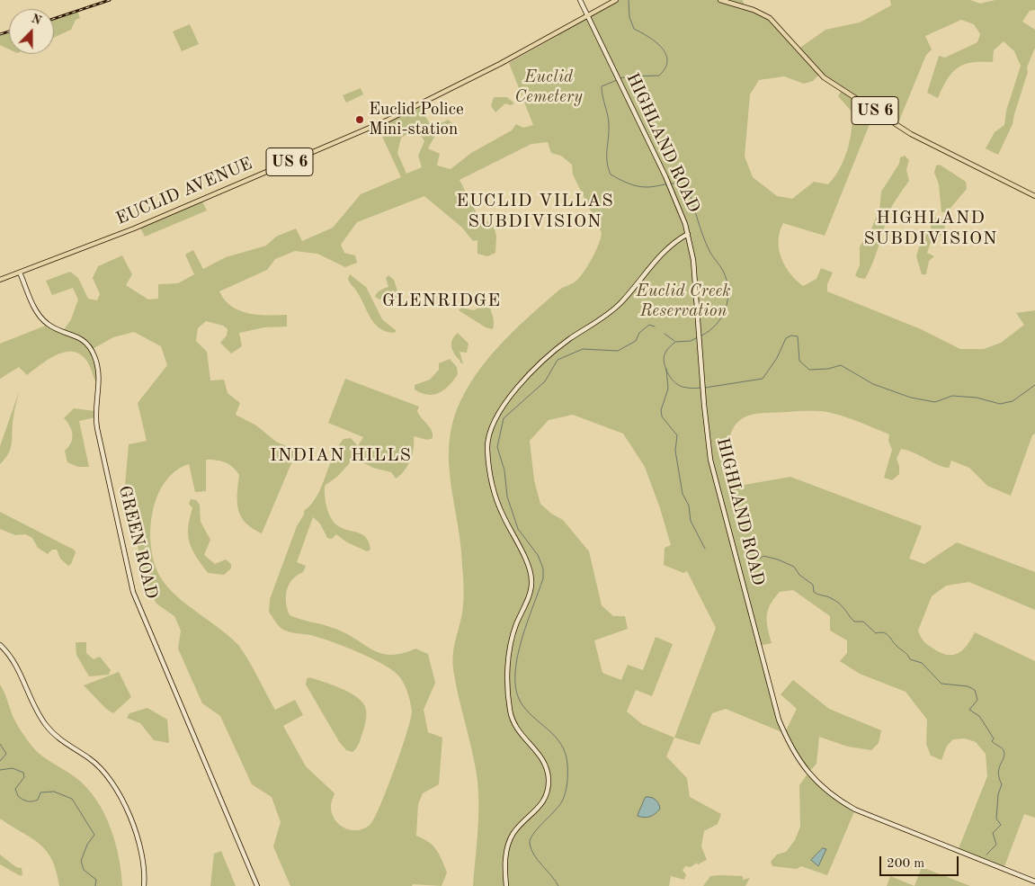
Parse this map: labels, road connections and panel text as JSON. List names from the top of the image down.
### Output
{
  "streets": {
    "main road": ["US 6", "EUCLID AVENUE"],
    "street": ["HIGHLAND ROAD", "GREEN ROAD"]
  },
  "crossings": [
    ["HIGHLAND ROAD", "EUCLID AVENUE"],
    ["EUCLID AVENUE", "GREEN ROAD"]
  ],
  "districts": [
    "EUCLID VILLAS SUBDIVISION",
    "HIGHLAND SUBDIVISION",
    "GLENRIDGE",
    "INDIAN HILLS"
  ],
  "parks": ["Euclid Cemetery", "Euclid Creek Reservation"],
  "places": ["Euclid Police Mini-station"],
  "scale_bar": "200 m",
  "north": "top"
}
